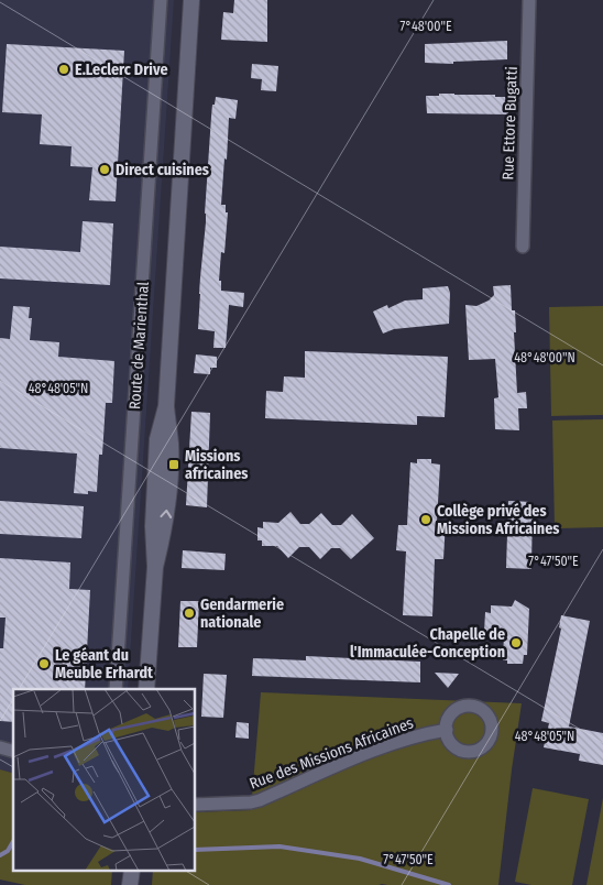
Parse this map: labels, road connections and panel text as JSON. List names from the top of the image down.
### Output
{
  "streets": {
    "street": ["Rue Ettore Bugatti", "Route de Marienthal", "Rue des Missions Africaines"]
  },
  "places": {
    "other": [
      "E.Leclerc Drive",
      "Direct cuisines",
      "Collège privé des Missions Africaines",
      "Gendarmerie nationale",
      "Chapelle de l'Immaculée-Conception",
      "Le géant du Meuble Erhardt"
    ],
    "transit": ["Missions africaines"]
  },
  "coordinates": [
    "7°48'00\"E",
    "48°48'00\"N",
    "48°48'05\"N",
    "7°47'50\"E"
  ]
}
